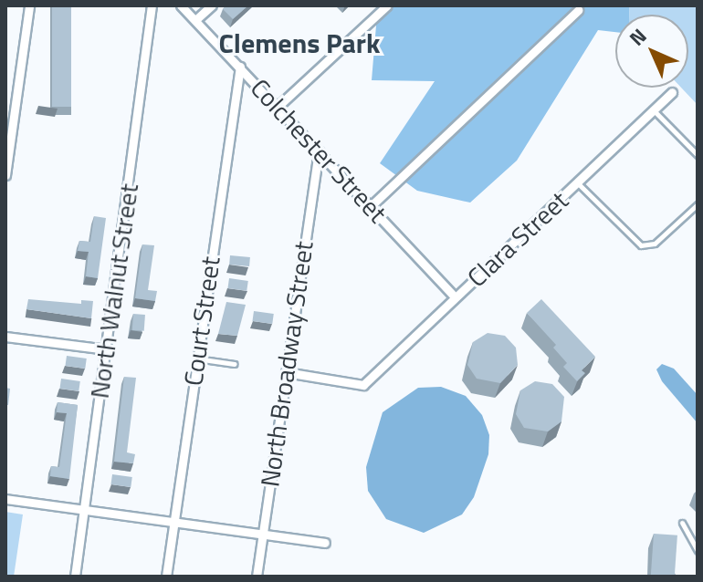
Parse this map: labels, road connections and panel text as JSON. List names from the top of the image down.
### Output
{
  "streets": {
    "street": [
      "Colchester Street",
      "Clara Street",
      "North Walnut Street",
      "Court Street",
      "North Broadway Street"
    ]
  },
  "crossings": [
    ["Colchester Street", "Clara Street"],
    ["Colchester Street", "Court Street"],
    ["Colchester Street", "North Broadway Street"],
    ["Clara Street", "North Broadway Street"]
  ],
  "districts": ["Clemens Park"],
  "north": "top left"
}
